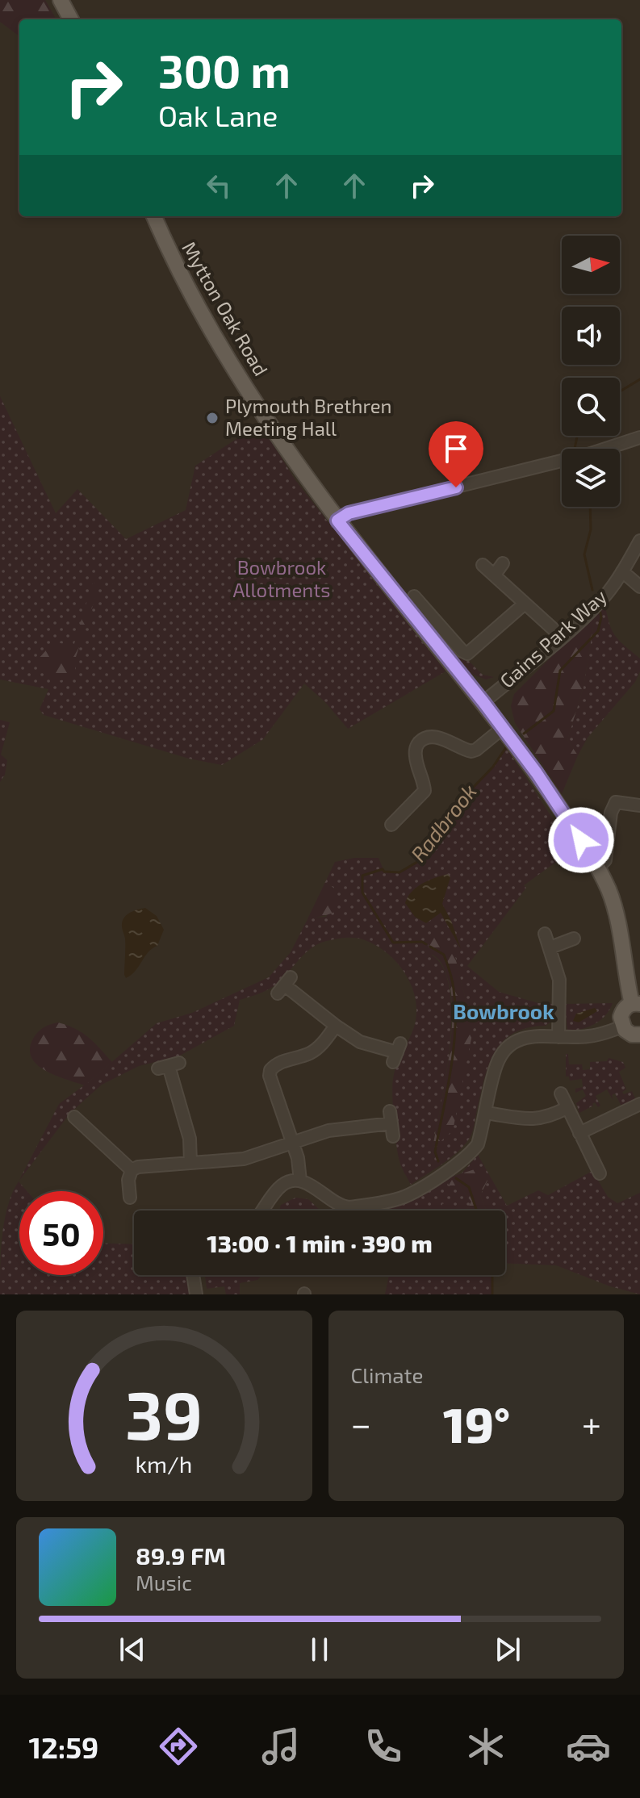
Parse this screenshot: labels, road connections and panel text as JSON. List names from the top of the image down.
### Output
{
  "streets": {
    "main road": ["Mytton Oak Road"],
    "street": ["Gains Park Way"]
  },
  "crossings": [
    ["Mytton Oak Road", "Gains Park Way"]
  ],
  "districts": ["Bowbrook"],
  "water": ["Radbrook"],
  "parks": ["Bowbrook Allotments"],
  "places": ["Plymouth Brethren Meeting Hall"],
  "north": "right",
  "page": {
    "turn": ["300 m", "Oak Lane"],
    "limit": "50",
    "trip": "13:00 · 1 min · 390 m",
    "tile": "Climate",
    "heat": ["−", "19°", "+"],
    "song": ["89.9 FM", "Music"],
    "tabs": "12:59",
    "gauge": ["39", "km/h"]
  }
}
